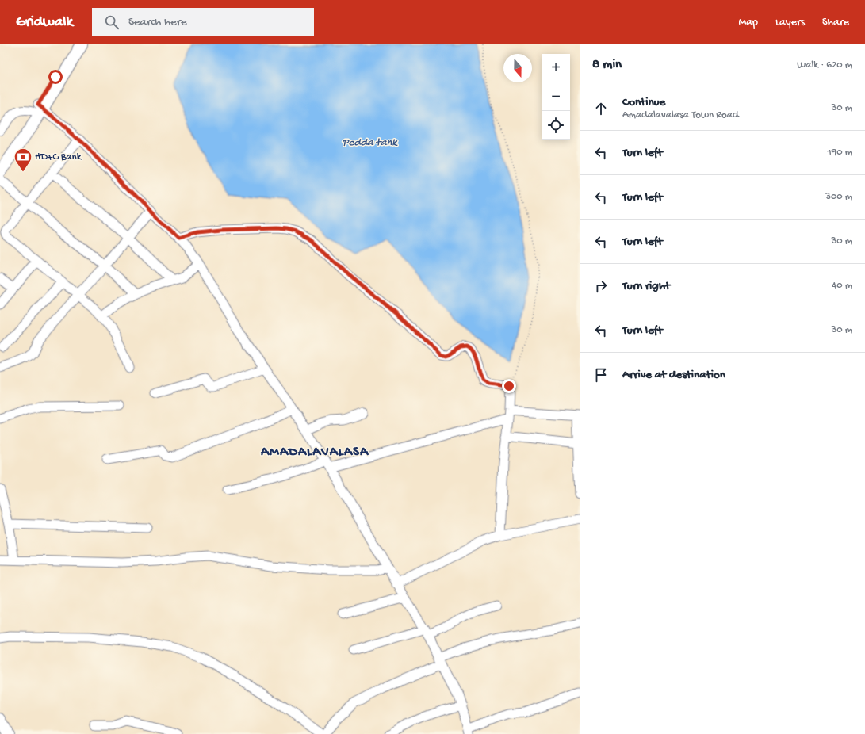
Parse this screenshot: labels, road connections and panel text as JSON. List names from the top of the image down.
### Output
{
  "districts": ["AMADALAVALASA"],
  "water": ["Pedda tank"],
  "places": {
    "bank": ["HDFC Bank"]
  },
  "north": "bottom",
  "page": {
    "header": "Gridwalk",
    "search": "Search here",
    "nav": ["Map", "Layers", "Share"],
    "heading": ["8 min", "Walk · 620 m"],
    "map_buttons": ["+", "−"],
    "list": [
      ["Continue", "Amadalavalasa Town Road", "30 m"],
      ["Turn left", "190 m"],
      ["Turn left", "300 m"],
      ["Turn left", "30 m"],
      ["Turn right", "40 m"],
      ["Turn left", "30 m"],
      "Arrive at destination"
    ]
  }
}
